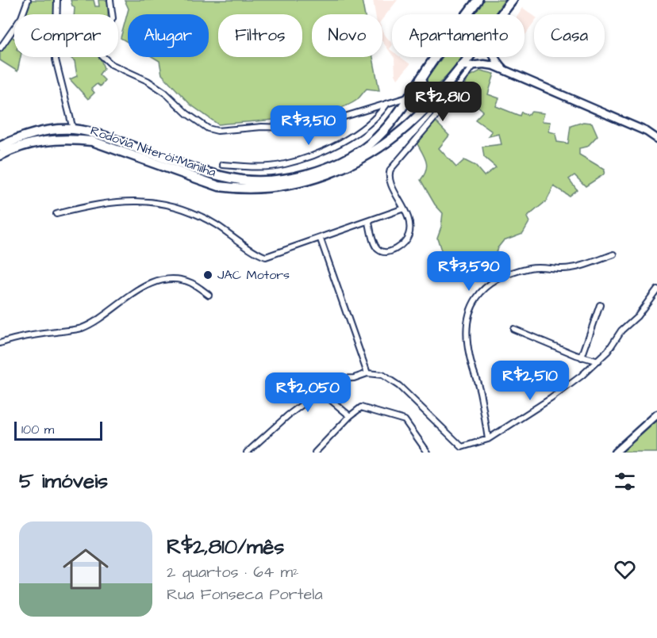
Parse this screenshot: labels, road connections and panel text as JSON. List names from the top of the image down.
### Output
{
  "streets": {
    "highway": ["Rodovia Niterói-Manilha"]
  },
  "places": ["JAC Motors"],
  "scale_bar": "100 m",
  "page": {
    "chip": [
      "Comprar",
      "Alugar",
      "Filtros",
      "Novo",
      "Apartamento",
      "Casa"
    ],
    "price": [
      "R$2,810",
      "R$3,510",
      "R$3,590",
      "R$2,510",
      "R$2,050"
    ],
    "scale": "100 m",
    "heading": "5 imóveis",
    "list": [
      {
        "name": "R$2,810/mês",
        "note": "2 quartos · 64 m² · Rua Fonseca Portela"
      }
    ]
  }
}
